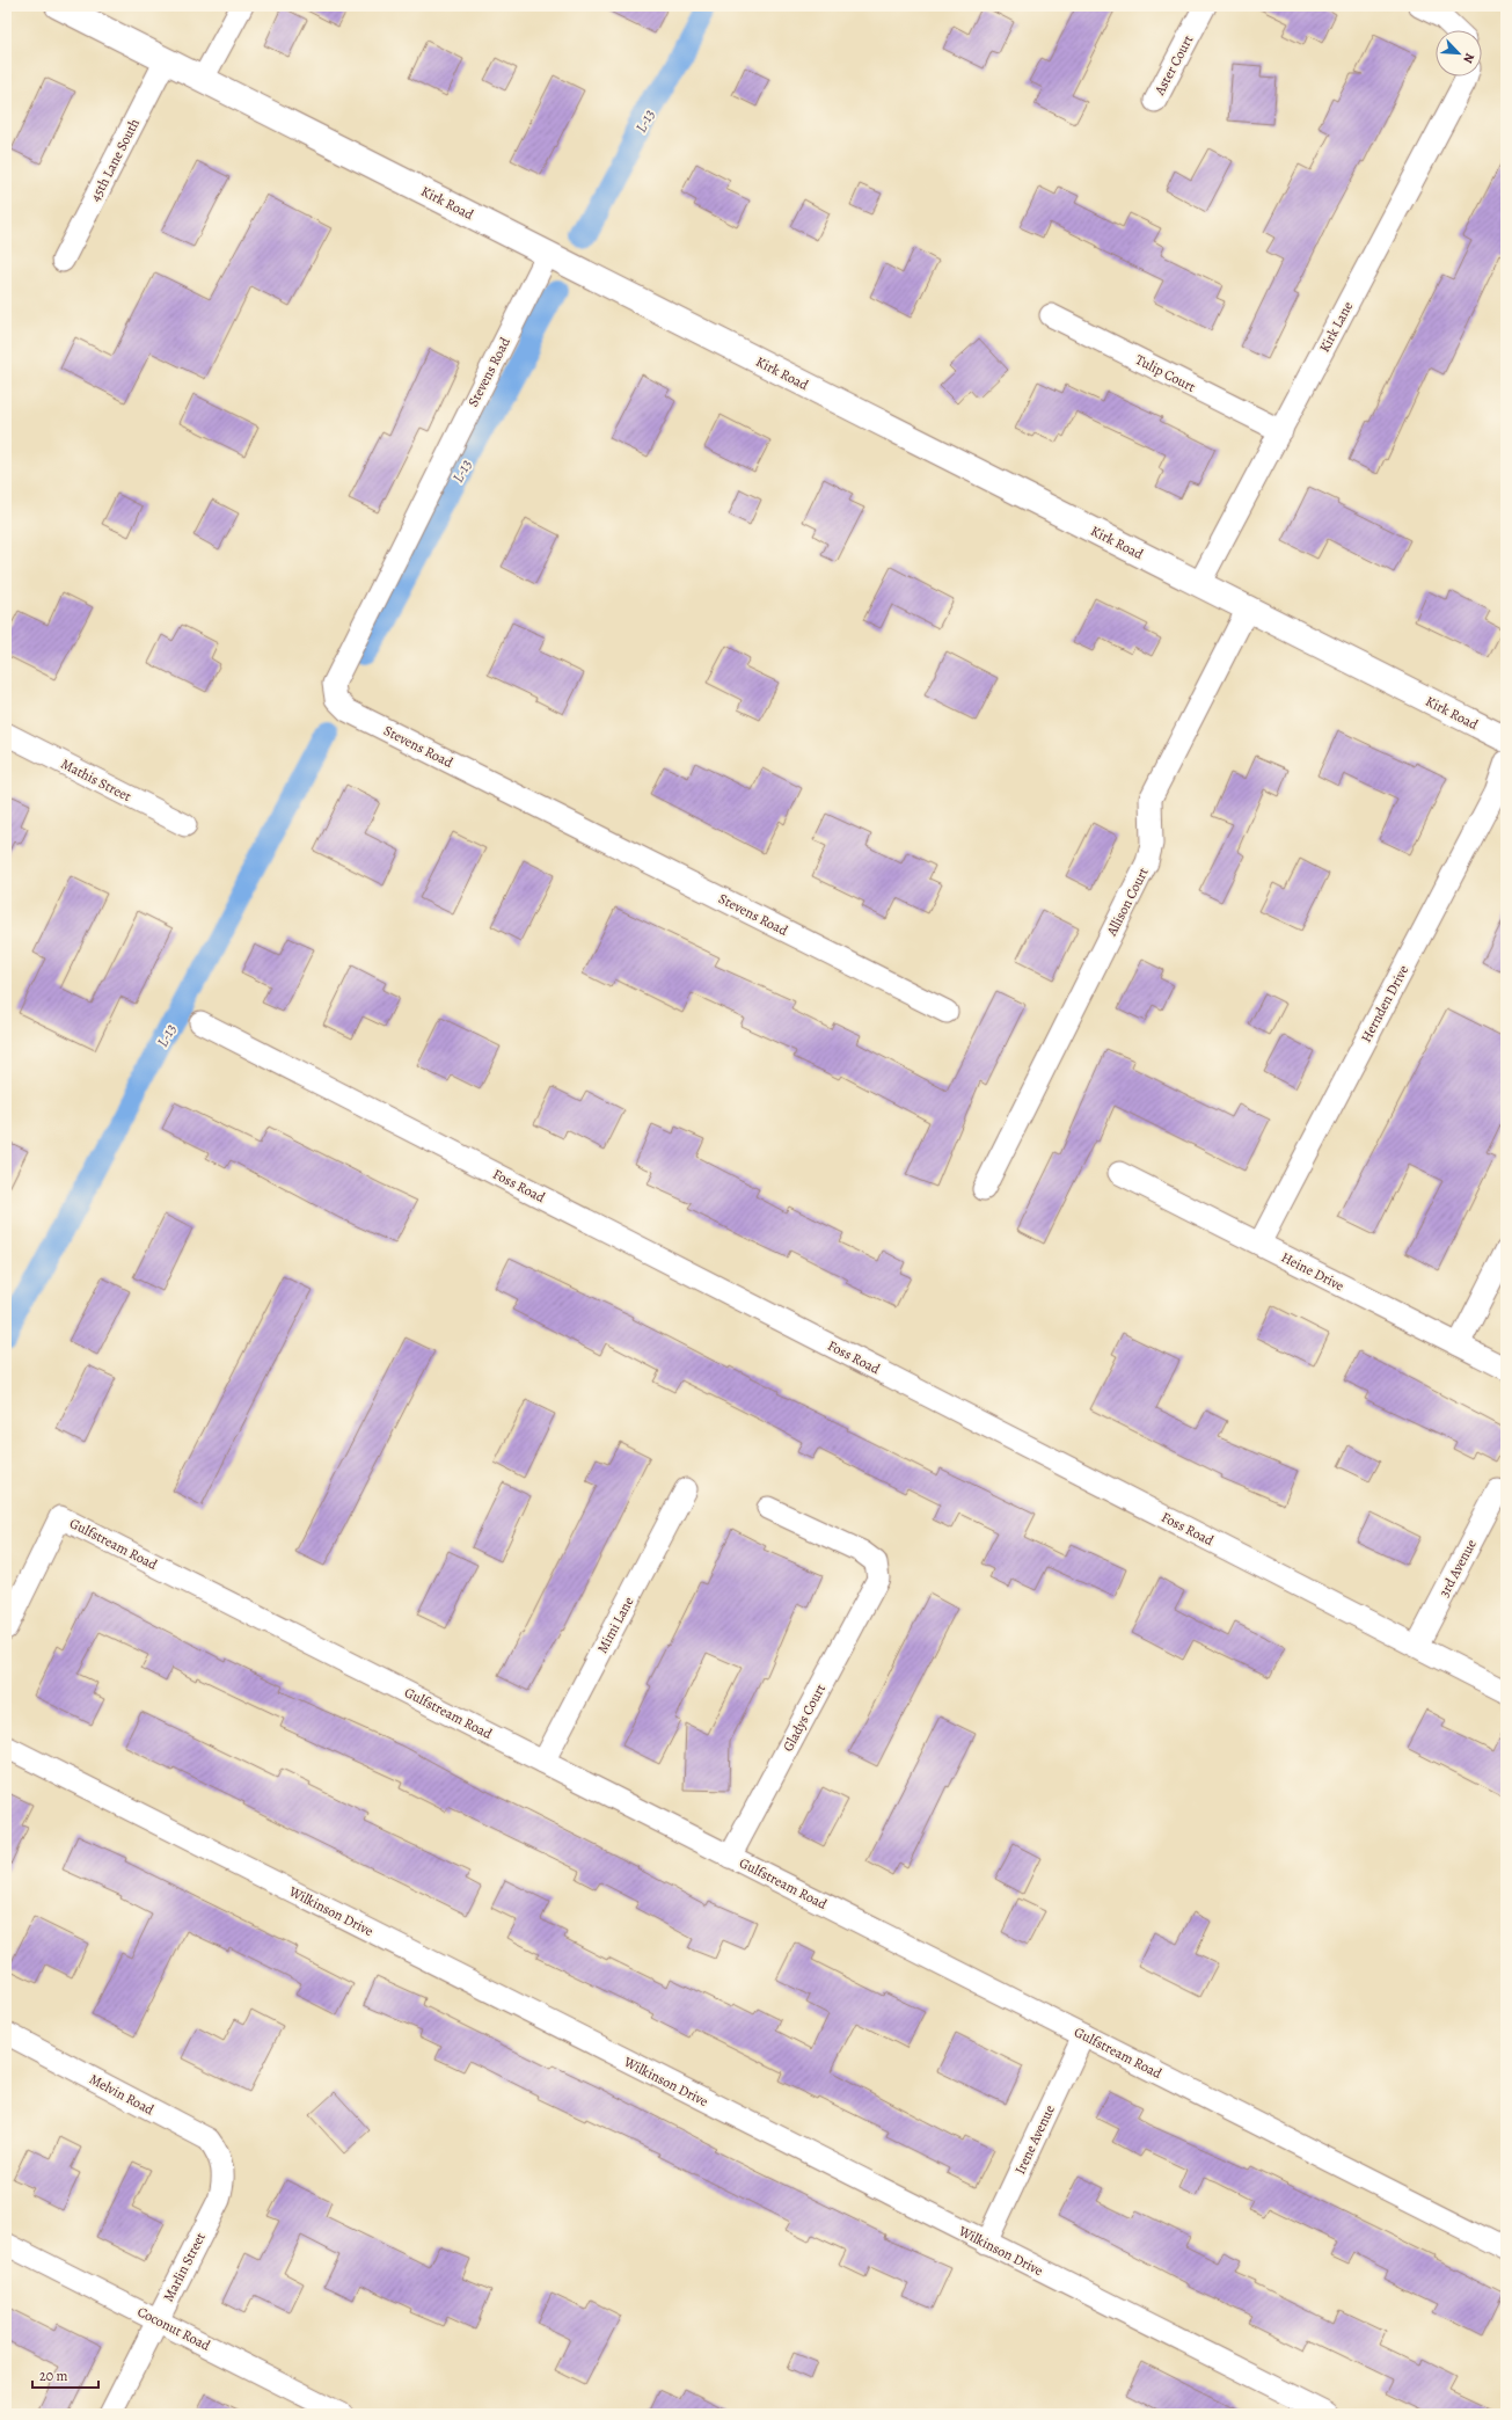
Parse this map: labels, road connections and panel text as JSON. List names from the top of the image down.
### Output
{
  "streets": {
    "street": [
      "Aster Court",
      "45th Lane South",
      "Kirk Road",
      "Kirk Lane",
      "Stevens Road",
      "Tulip Court",
      "Mathis Street",
      "Allison Court",
      "Hernden Drive",
      "Foss Road",
      "Heine Drive",
      "Gulfstream Road",
      "3rd Avenue",
      "Mimi Lane",
      "Gladys Court",
      "Wilkinson Drive",
      "Melvin Road",
      "Irene Avenue",
      "Marlin Street",
      "Coconut Road"
    ]
  },
  "crossings": [
    ["45th Lane South", "Kirk Road"],
    ["Kirk Road", "Kirk Lane"],
    ["Kirk Road", "Stevens Road"],
    ["Kirk Road", "Allison Court"],
    ["Kirk Lane", "Tulip Court"],
    ["Hernden Drive", "Heine Drive"],
    ["Foss Road", "3rd Avenue"],
    ["Gulfstream Road", "Mimi Lane"],
    ["Gulfstream Road", "Gladys Court"],
    ["Gulfstream Road", "Irene Avenue"],
    ["Wilkinson Drive", "Irene Avenue"],
    ["Melvin Road", "Marlin Street"],
    ["Marlin Street", "Coconut Road"]
  ],
  "water": ["L-13"],
  "scale_bar": "20 m",
  "north": "bottom right"
}
